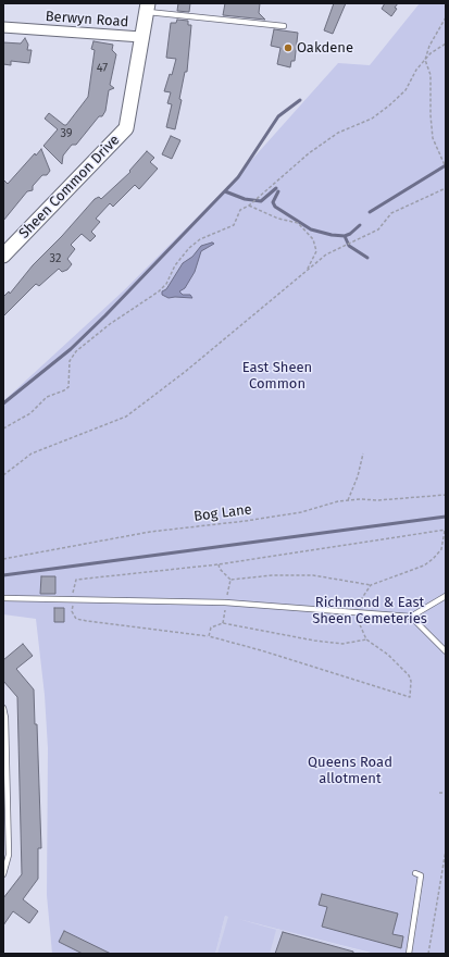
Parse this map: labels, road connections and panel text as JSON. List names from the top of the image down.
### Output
{
  "streets": {
    "street": ["Berwyn Road", "Sheen Common Drive"],
    "path": ["Bog Lane"]
  },
  "crossings": [
    ["Berwyn Road", "Sheen Common Drive"]
  ],
  "parks": ["East Sheen Common", "Richmond & East Sheen Cemeteries", "Queens Road allotment"],
  "places": ["Oakdene"],
  "house_numbers": ["47", "39", "32"]
}
